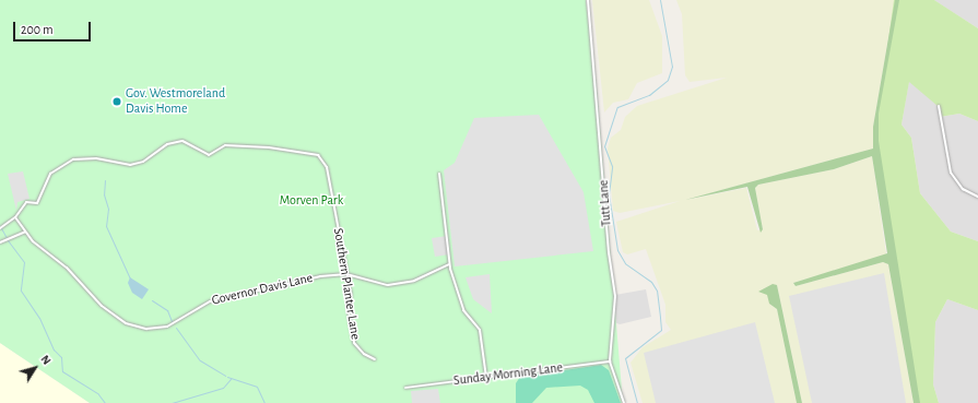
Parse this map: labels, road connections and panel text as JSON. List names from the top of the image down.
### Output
{
  "streets": {
    "street": [
      "Tutt Lane",
      "Southern Planter Lane",
      "Governor Davis Lane",
      "Sunday Morning Lane"
    ]
  },
  "crossings": [
    ["Tutt Lane", "Sunday Morning Lane"],
    ["Southern Planter Lane", "Governor Davis Lane"]
  ],
  "parks": ["Morven Park"],
  "places": ["Gov. Westmoreland Davis Home"],
  "scale_bar": "200 m",
  "north": "top right"
}
